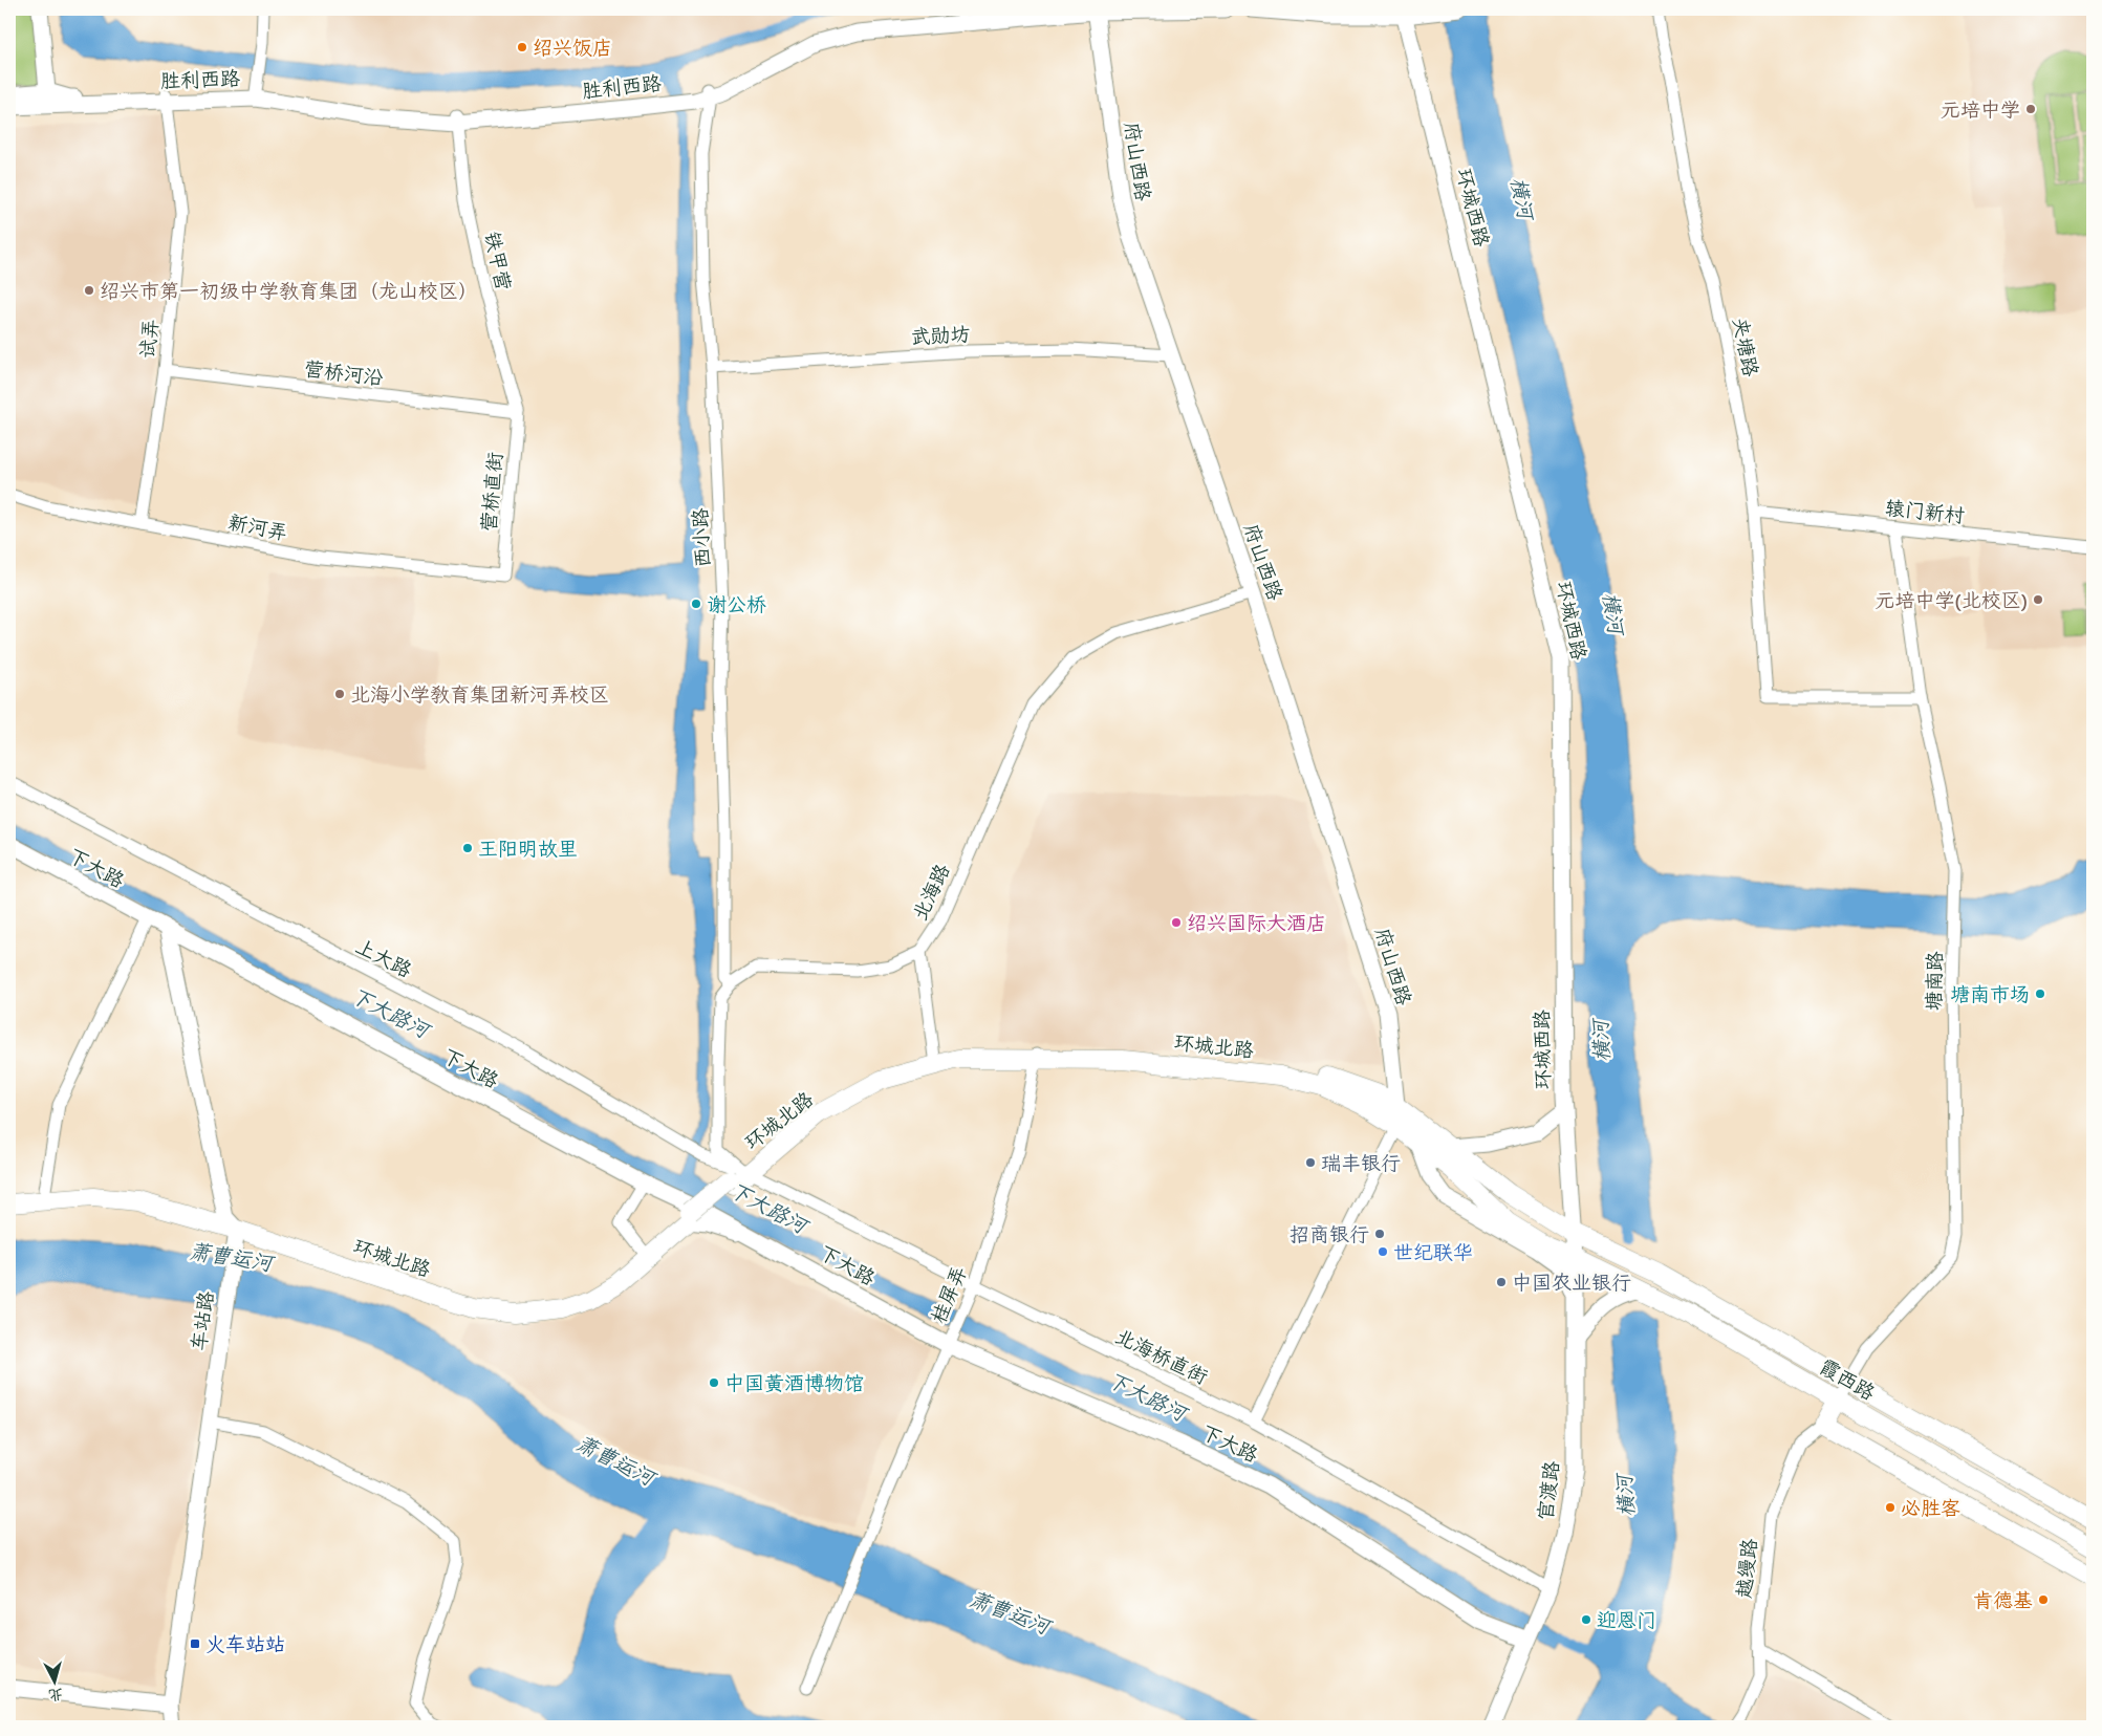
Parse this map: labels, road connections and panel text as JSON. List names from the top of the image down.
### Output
{
  "streets": {
    "main road": ["环城北路", "霞西路"],
    "street": [
      "胜利西路",
      "府山西路",
      "环城西路",
      "铁甲营",
      "武勋坊",
      "试弄",
      "夹塘路",
      "营桥河沿",
      "营桥直街",
      "辕门新村",
      "新河弄",
      "西小路",
      "下大路",
      "北海路",
      "上大路",
      "塘南路",
      "桂屏弄",
      "车站路",
      "北海桥直街",
      "官渡路",
      "越缦路"
    ]
  },
  "crossings": [
    ["胜利西路", "府山西路"],
    ["胜利西路", "铁甲营"],
    ["胜利西路", "试弄"],
    ["胜利西路", "西小路"],
    ["府山西路", "武勋坊"],
    ["府山西路", "北海路"],
    ["府山西路", "环城北路"],
    ["环城西路", "环城北路"],
    ["环城西路", "霞西路"],
    ["环城西路", "官渡路"],
    ["铁甲营", "营桥河沿"],
    ["铁甲营", "营桥直街"],
    ["武勋坊", "西小路"],
    ["试弄", "营桥河沿"],
    ["试弄", "新河弄"],
    ["夹塘路", "辕门新村"],
    ["夹塘路", "塘南路"],
    ["营桥河沿", "营桥直街"],
    ["营桥直街", "新河弄"],
    ["辕门新村", "塘南路"],
    ["西小路", "北海路"],
    ["下大路", "桂屏弄"],
    ["下大路", "车站路"],
    ["下大路", "官渡路"],
    ["上大路", "环城北路"],
    ["上大路", "北海桥直街"],
    ["塘南路", "霞西路"],
    ["环城北路", "桂屏弄"],
    ["环城北路", "车站路"],
    ["环城北路", "北海桥直街"],
    ["环城北路", "霞西路"],
    ["环城北路", "官渡路"],
    ["桂屏弄", "北海桥直街"],
    ["北海桥直街", "官渡路"],
    ["霞西路", "官渡路"]
  ],
  "water": ["横河", "下大路河", "萧曹运河"],
  "places": {
    "other": [
      "绍兴饭店",
      "元培中学",
      "绍兴市第一初级中学教育集团（龙山校区）",
      "元培中学(北校区)",
      "谢公桥",
      "北海小学教育集团新河弄校区",
      "王阳明故里",
      "绍兴国际大酒店",
      "塘南市场",
      "瑞丰银行",
      "招商银行",
      "世纪联华",
      "中国农业银行",
      "中国黄酒博物馆",
      "必胜客",
      "肯德基",
      "迎恩门"
    ],
    "transit": ["火车站站"]
  },
  "north": "bottom"
}
